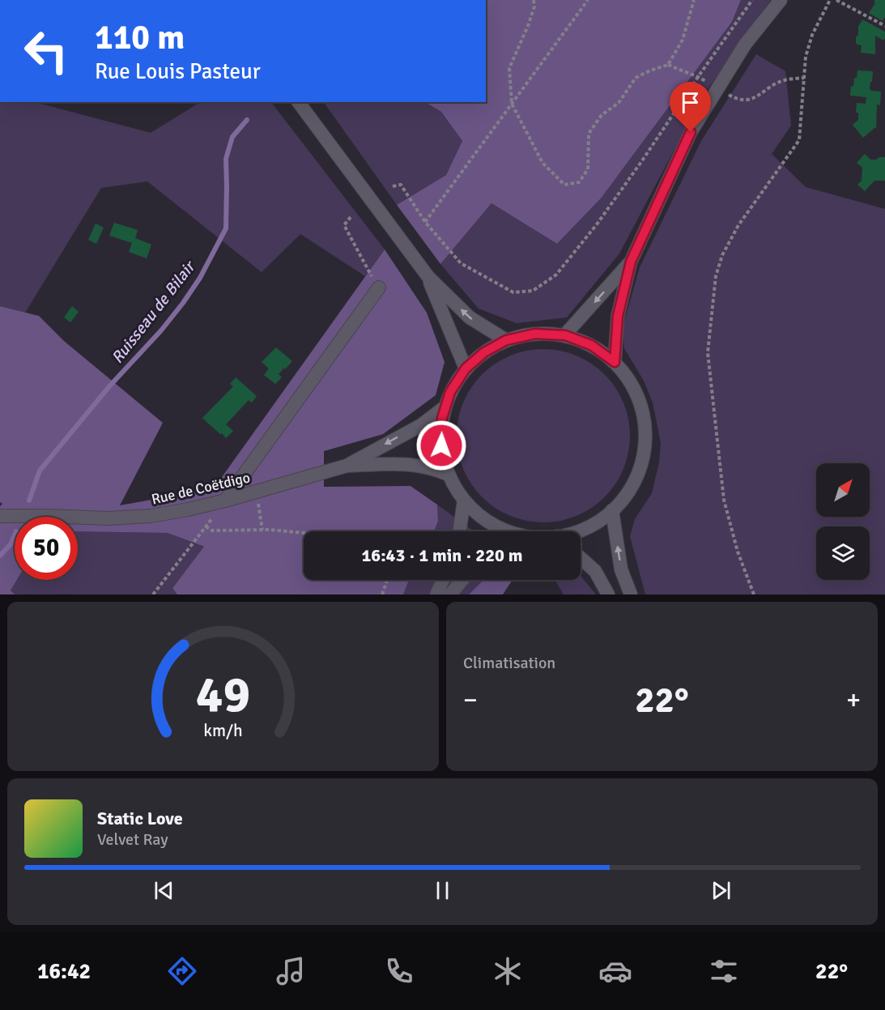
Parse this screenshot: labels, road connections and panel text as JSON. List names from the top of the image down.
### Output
{
  "streets": {
    "street": ["Rue de Coëtdigo"]
  },
  "water": ["Ruisseau de Bilair"],
  "north": "top right",
  "page": {
    "turn": ["110 m", "Rue Louis Pasteur"],
    "limit": "50",
    "trip": "16:43 · 1 min · 220 m",
    "tile": "Climatisation",
    "heat": ["−", "22°", "+"],
    "song": ["Static Love", "Velvet Ray"],
    "tabs": ["16:42", "22°"],
    "gauge": ["49", "km/h"]
  }
}
